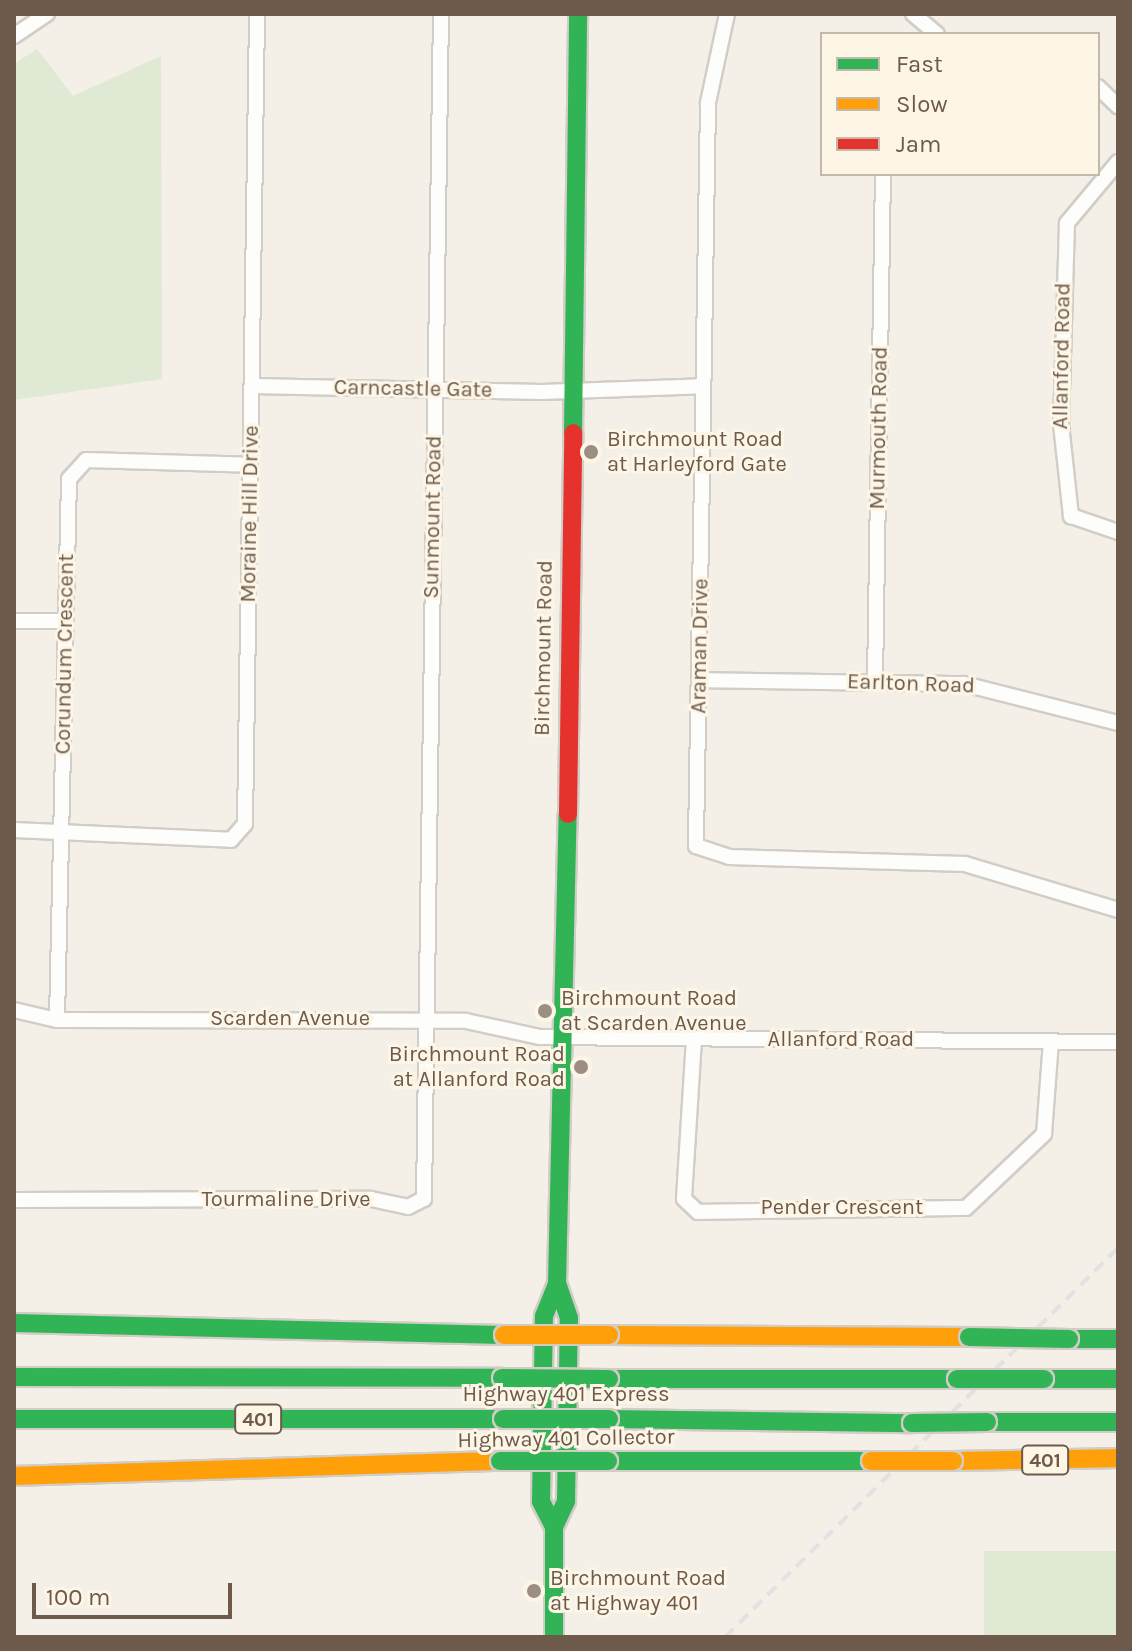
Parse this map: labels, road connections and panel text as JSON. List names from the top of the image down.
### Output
{
  "streets": {
    "main road": [
      "Birchmount Road",
      "Highway 401 Express",
      "401",
      "Highway 401 Collector"
    ],
    "street": [
      "Allanford Road",
      "Carncastle Gate",
      "Murmouth Road",
      "Moraine Hill Drive",
      "Sunmount Road",
      "Araman Drive",
      "Corundum Crescent",
      "Earlton Road",
      "Scarden Avenue",
      "Tourmaline Drive",
      "Pender Crescent"
    ]
  },
  "crossings": [
    ["Allanford Road", "Birchmount Road"],
    ["Allanford Road", "Scarden Avenue"],
    ["Allanford Road", "Pender Crescent"],
    ["Carncastle Gate", "Moraine Hill Drive"],
    ["Carncastle Gate", "Sunmount Road"],
    ["Carncastle Gate", "Araman Drive"],
    ["Carncastle Gate", "Birchmount Road"],
    ["Murmouth Road", "Earlton Road"],
    ["Moraine Hill Drive", "Corundum Crescent"],
    ["Sunmount Road", "Scarden Avenue"],
    ["Sunmount Road", "Tourmaline Drive"],
    ["Araman Drive", "Earlton Road"],
    ["Birchmount Road", "Scarden Avenue"],
    ["Corundum Crescent", "Scarden Avenue"],
    ["Scarden Avenue", "Tourmaline Drive"]
  ],
  "places": [
    "Birchmount Road at Harleyford Gate",
    "Birchmount Road at Scarden Avenue",
    "Birchmount Road at Allanford Road",
    "Birchmount Road at Highway 401"
  ],
  "legend": ["Fast", "Slow", "Jam"],
  "scale_bar": "100 m"
}
